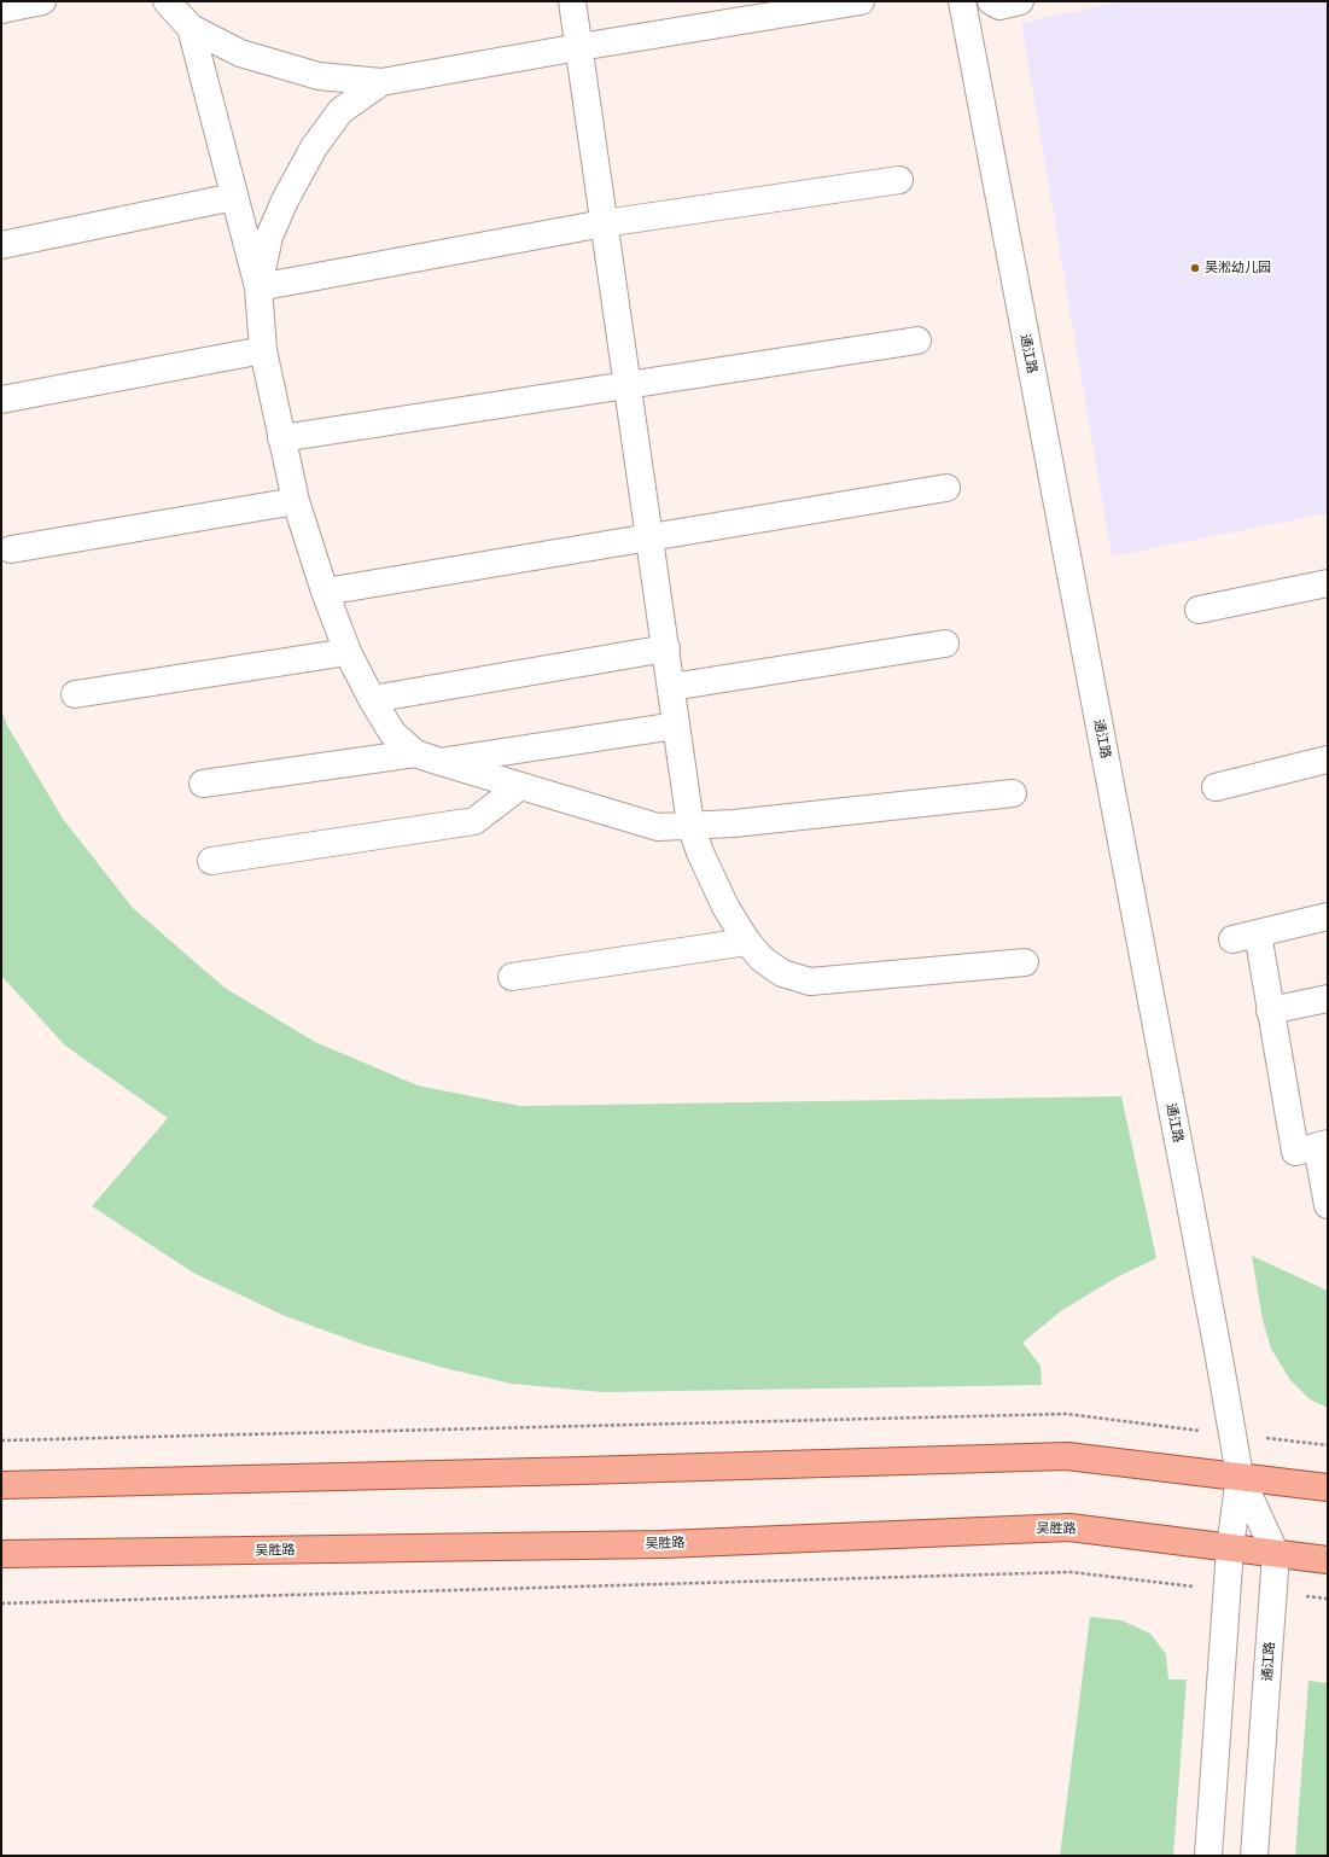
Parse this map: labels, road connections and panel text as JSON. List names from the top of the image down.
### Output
{
  "streets": {
    "main road": ["吴胜路"],
    "street": ["通江路"]
  },
  "crossings": [
    ["通江路", "吴胜路"]
  ],
  "places": ["吴淞幼儿园"]
}
